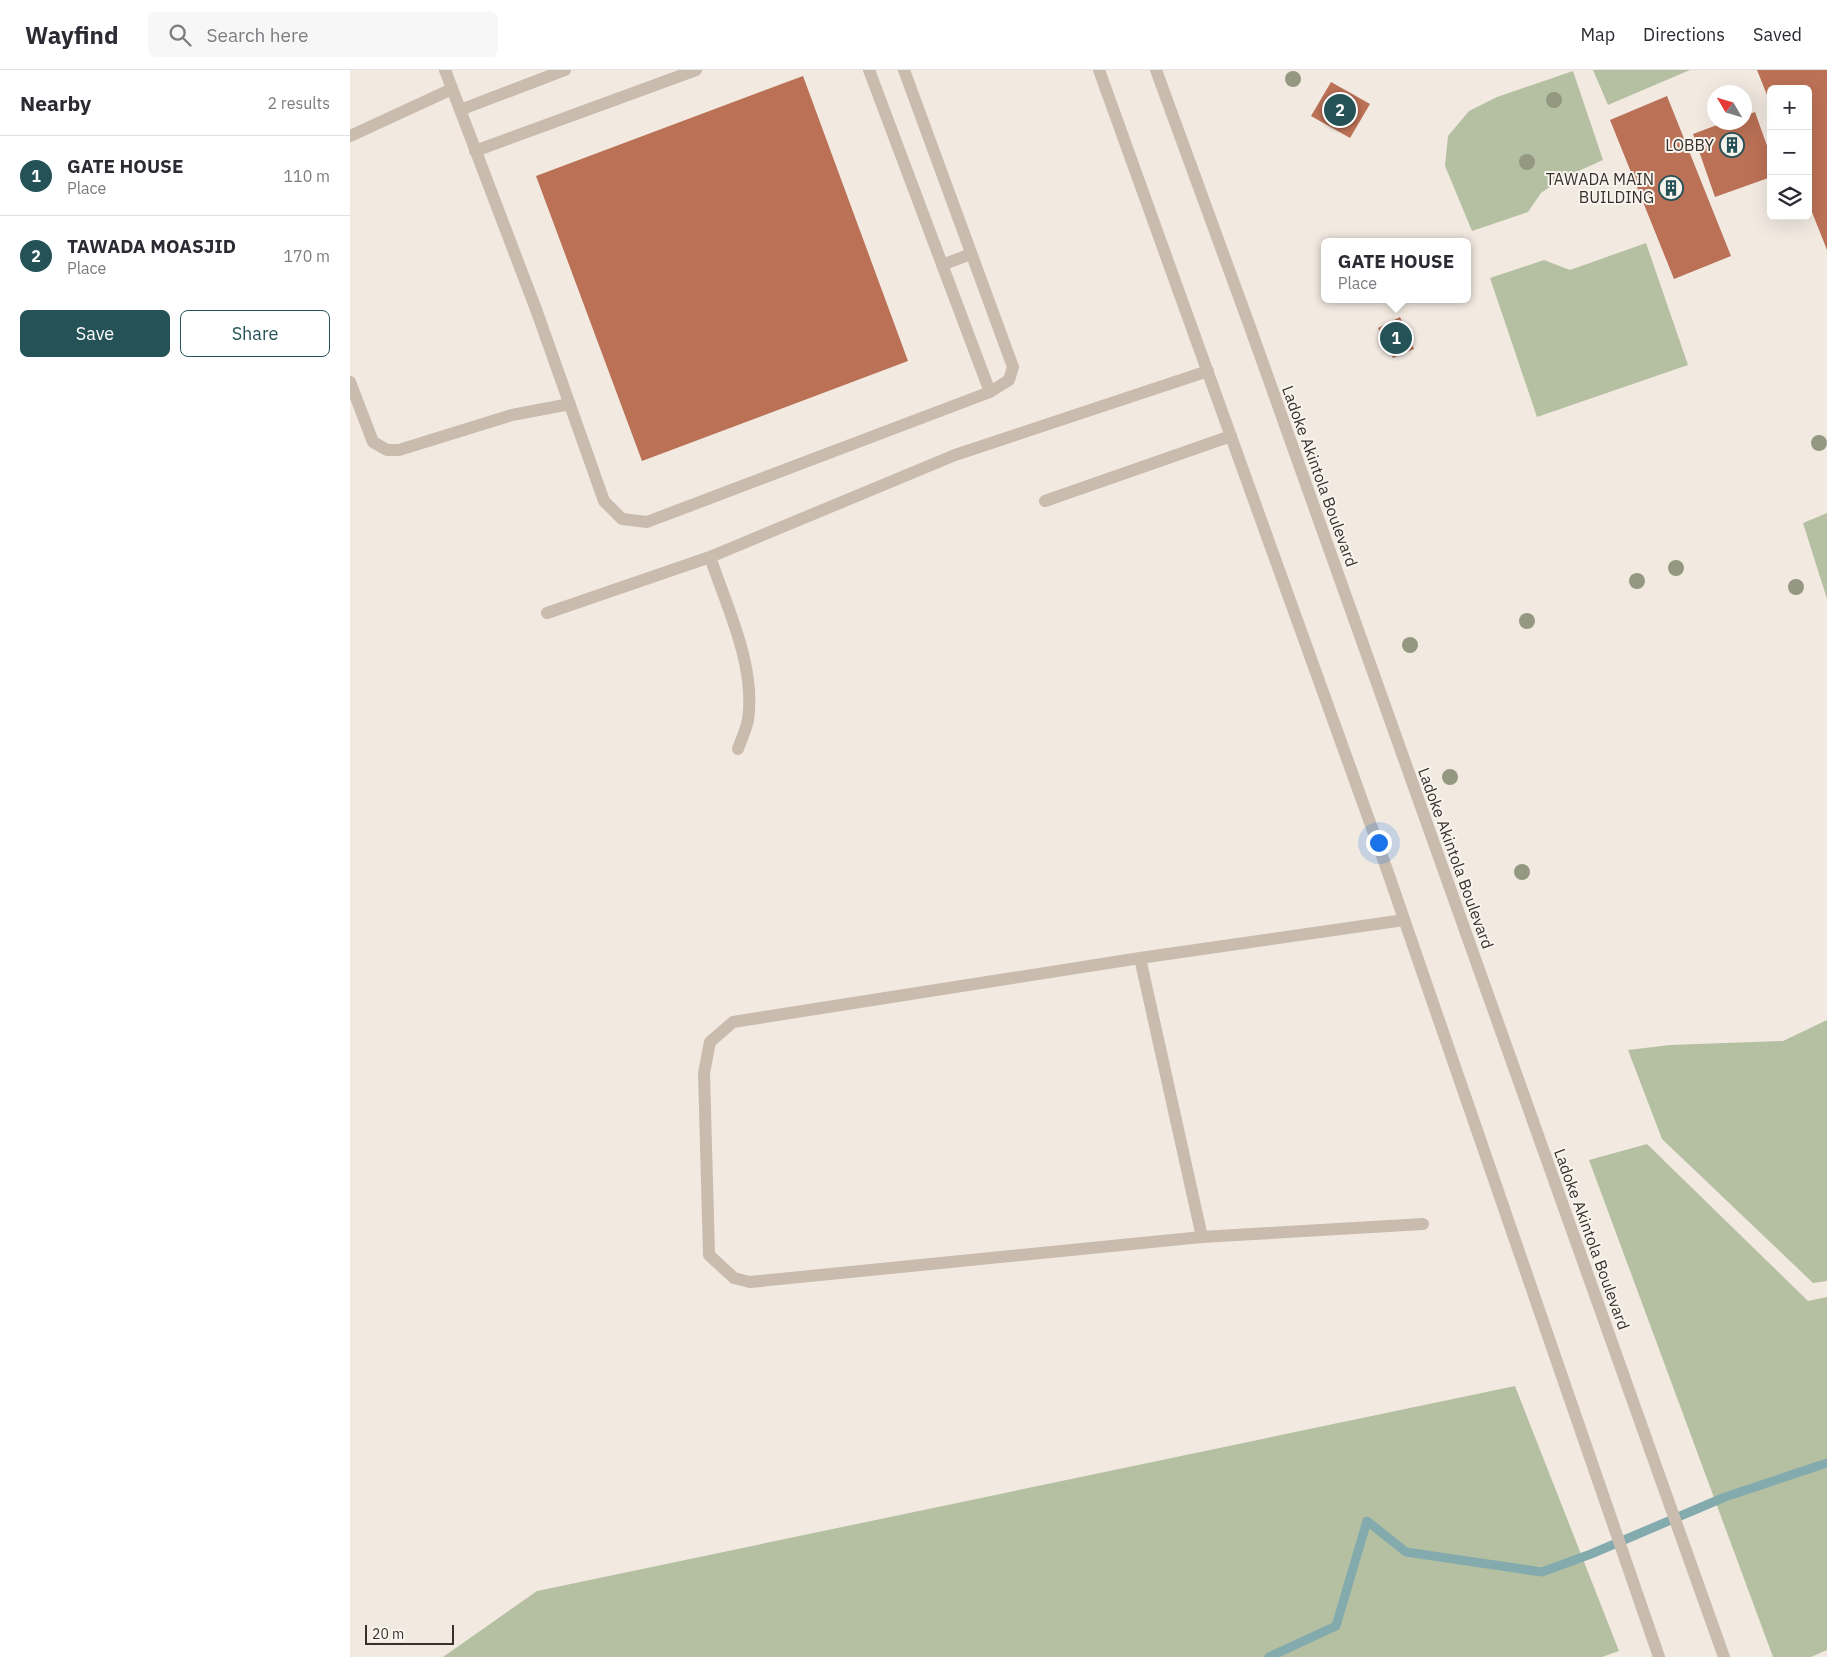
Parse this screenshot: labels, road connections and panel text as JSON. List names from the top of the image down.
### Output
{
  "streets": {
    "street": ["Ladoke Akintola Boulevard"]
  },
  "places": {
    "building": ["LOBBY", "TAWADA MAIN BUILDING"]
  },
  "scale_bar": "20 m",
  "north": "top left",
  "page": {
    "header": "Wayfind",
    "search": "Search here",
    "nav": ["Map", "Directions", "Saved"],
    "heading": ["Nearby", "2 results"],
    "map_buttons": ["+", "−"],
    "pins": ["2", "1"],
    "list": [
      {
        "mark": "1",
        "name": "GATE HOUSE",
        "note": "Place",
        "value": "110 m"
      },
      {
        "mark": "2",
        "name": "TAWADA MOASJID",
        "note": "Place",
        "value": "170 m"
      }
    ],
    "popup": ["GATE HOUSE", "Place"],
    "buttons": ["Save", "Share"],
    "scale": "20 m"
  }
}
